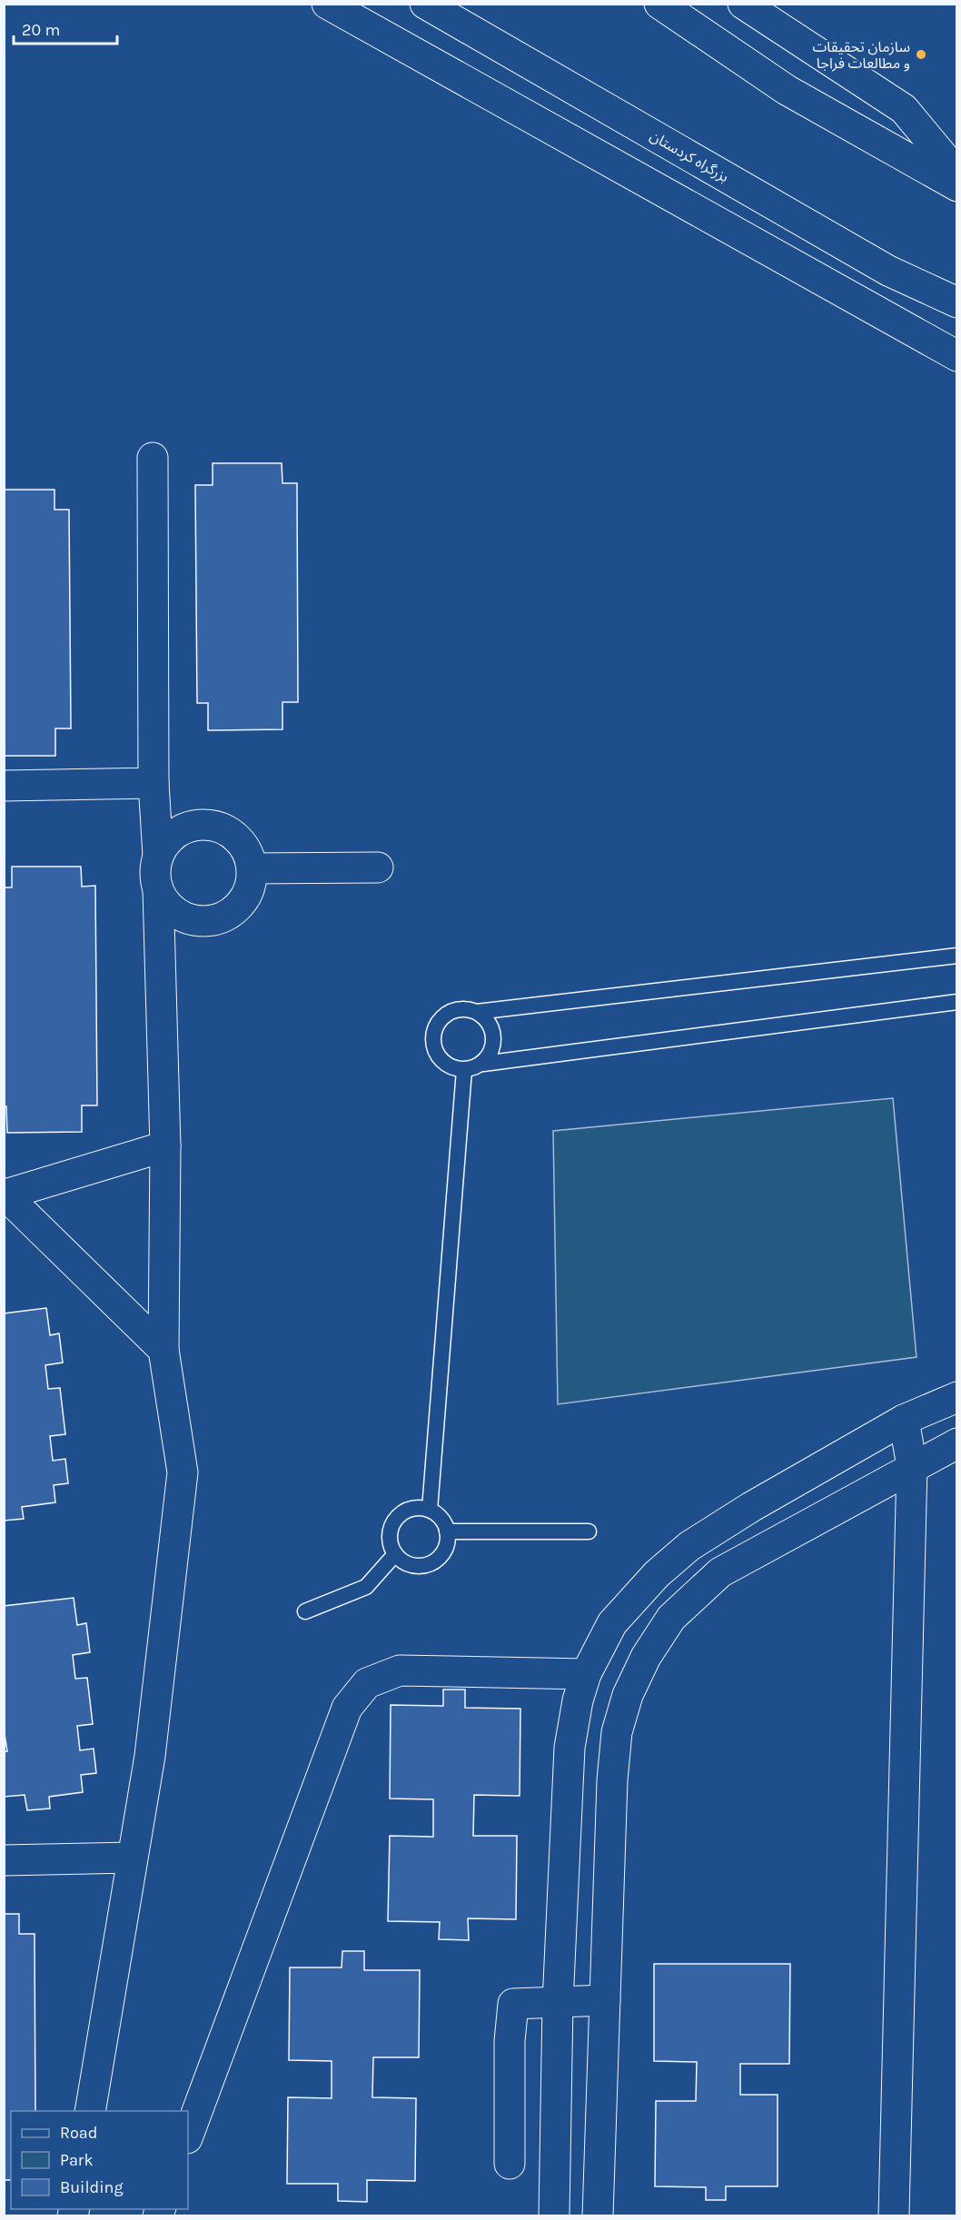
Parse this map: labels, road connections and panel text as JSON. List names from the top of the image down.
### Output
{
  "streets": {
    "main road": ["بزرگراه کردستان"]
  },
  "places": ["سازمان تحقیقات و مطالعات فراجا"],
  "legend": ["Road", "Park", "Building"],
  "scale_bar": "20 m"
}
